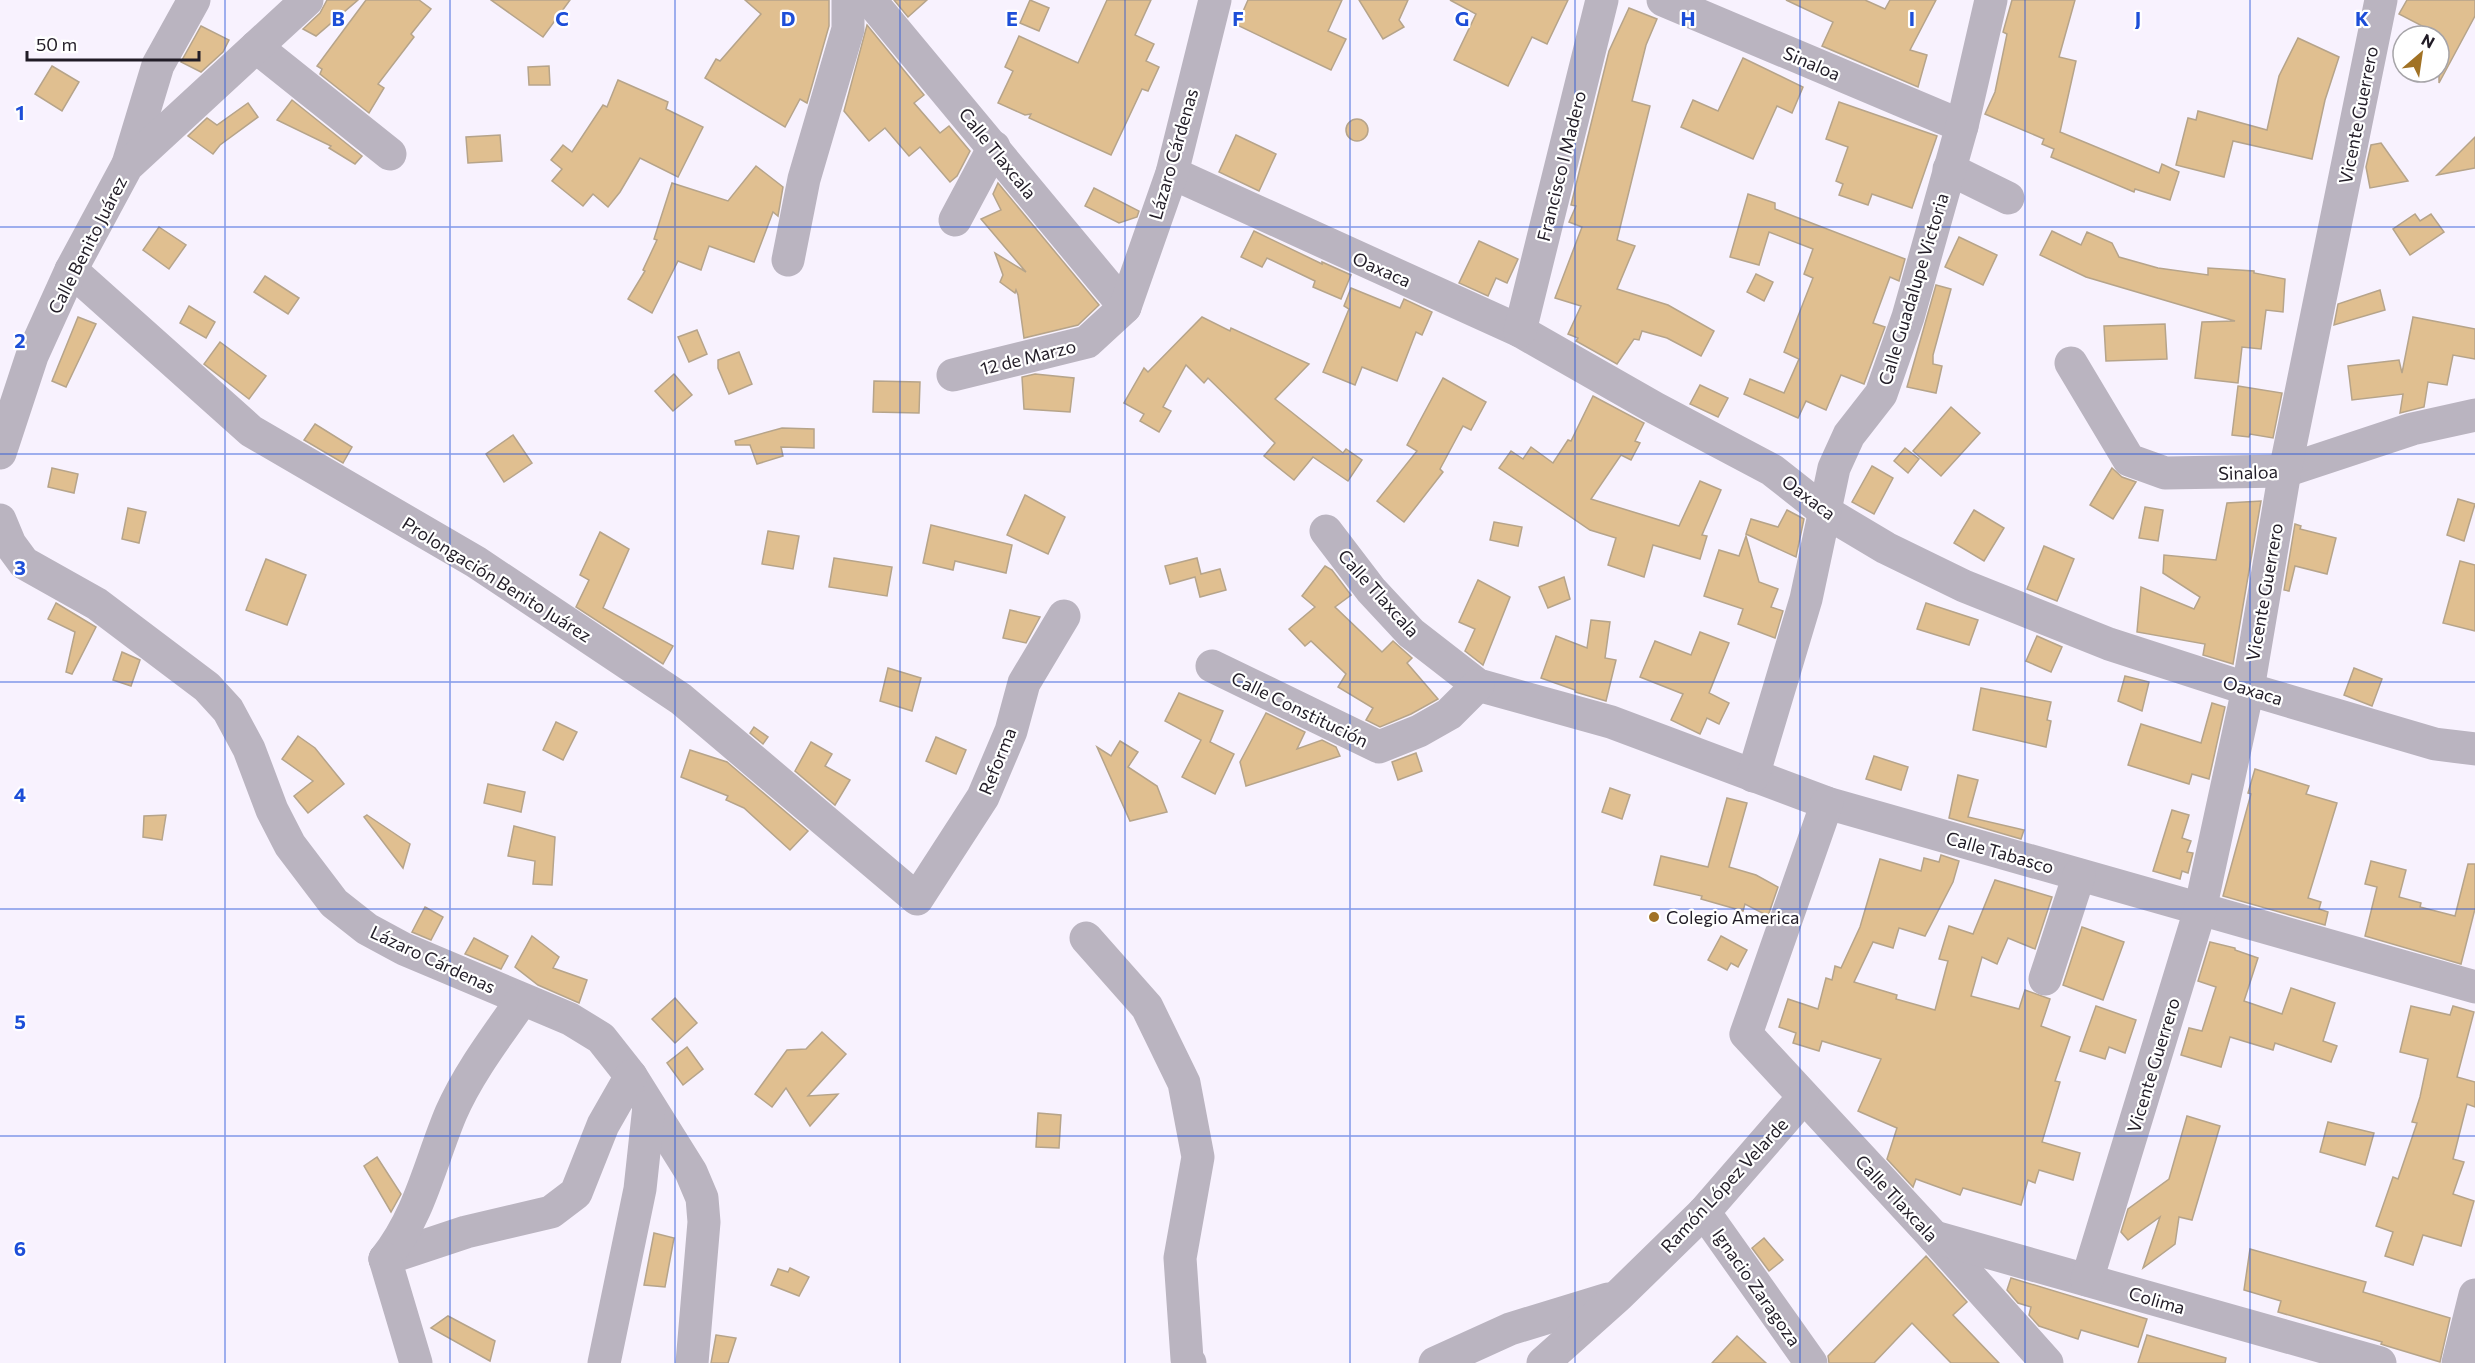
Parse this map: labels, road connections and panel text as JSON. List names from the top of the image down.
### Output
{
  "streets": {
    "street": [
      "Sinaloa",
      "Vicente Guerrero",
      "Calle Tlaxcala",
      "Lázaro Cárdenas",
      "Francisco I Madero",
      "Calle Benito Juárez",
      "Oaxaca",
      "Calle Guadalupe Victoria",
      "12 de Marzo",
      "Prolongación Benito Juárez",
      "Calle Constitución",
      "Reforma",
      "Calle Tabasco",
      "Ramón López Velarde",
      "Ignacio Zaragoza",
      "Colima"
    ]
  },
  "crossings": [
    ["Sinaloa", "Vicente Guerrero"],
    ["Sinaloa", "Calle Guadalupe Victoria"],
    ["Vicente Guerrero", "Oaxaca"],
    ["Vicente Guerrero", "Calle Tabasco"],
    ["Vicente Guerrero", "Colima"],
    ["Calle Tlaxcala", "Lázaro Cárdenas"],
    ["Calle Tlaxcala", "12 de Marzo"],
    ["Calle Tlaxcala", "Calle Constitución"],
    ["Calle Tlaxcala", "Calle Tabasco"],
    ["Calle Tlaxcala", "Ramón López Velarde"],
    ["Calle Tlaxcala", "Colima"],
    ["Lázaro Cárdenas", "Oaxaca"],
    ["Lázaro Cárdenas", "12 de Marzo"],
    ["Francisco I Madero", "Oaxaca"],
    ["Calle Benito Juárez", "Prolongación Benito Juárez"],
    ["Oaxaca", "Calle Guadalupe Victoria"],
    ["Calle Guadalupe Victoria", "Calle Tabasco"],
    ["Prolongación Benito Juárez", "Reforma"],
    ["Ramón López Velarde", "Ignacio Zaragoza"]
  ],
  "places": ["Colegio America"],
  "scale_bar": "50 m",
  "north": "top right",
  "grid": {
    "columns": [
      "B",
      "C",
      "D",
      "E",
      "F",
      "G",
      "H",
      "I",
      "J",
      "K"
    ],
    "rows": [
      "1",
      "2",
      "3",
      "4",
      "5",
      "6"
    ]
  }
}
